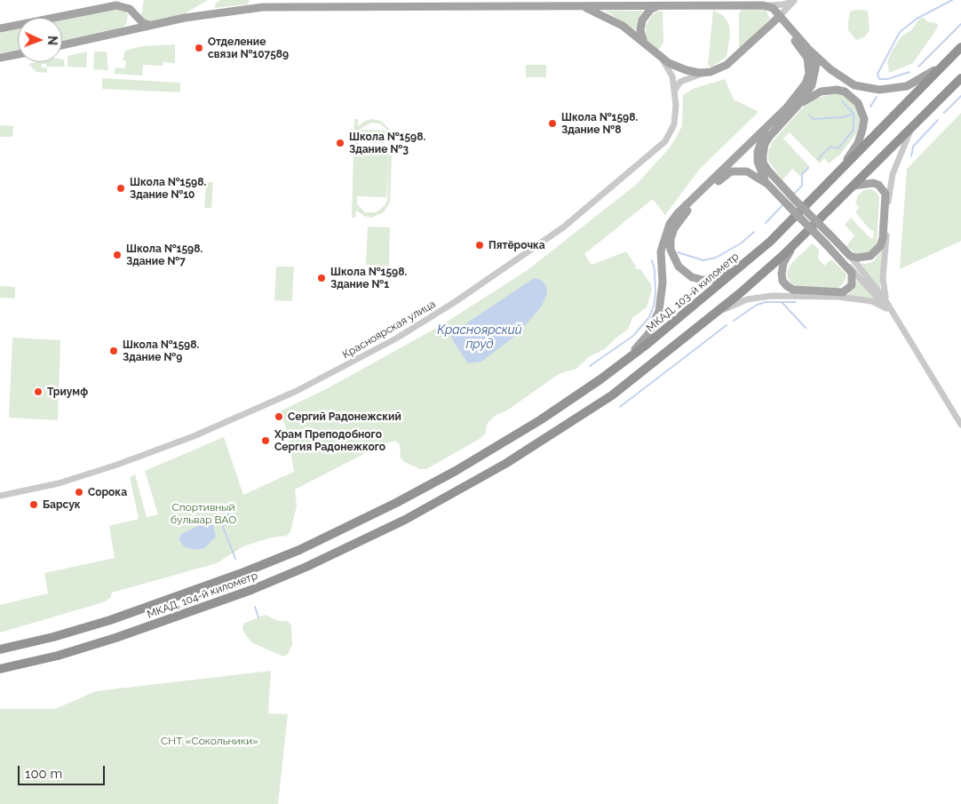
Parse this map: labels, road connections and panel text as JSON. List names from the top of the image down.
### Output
{
  "streets": {
    "highway": ["МКАД, 103-й километр", "МКАД, 104-й километр"],
    "street": ["Красноярская улица"]
  },
  "crossings": [
    ["МКАД, 103-й километр", "МКАД, 104-й километр"]
  ],
  "water": ["Красноярский пруд"],
  "parks": ["Спортивный бульвар ВАО", "СНТ «Сокольники»"],
  "places": [
    "Отделение связи №107589",
    "Школа №1598. Здание №8",
    "Школа №1598. Здание №3",
    "Школа №1598. Здание №10",
    "Пятёрочка",
    "Школа №1598. Здание №7",
    "Школа №1598. Здание №1",
    "Школа №1598. Здание №9",
    "Триумф",
    "Сергий Радонежский",
    "Храм Преподобного Сергия Радонежкого",
    "Сорока",
    "Барсук"
  ],
  "scale_bar": "100 m",
  "north": "right"
}
